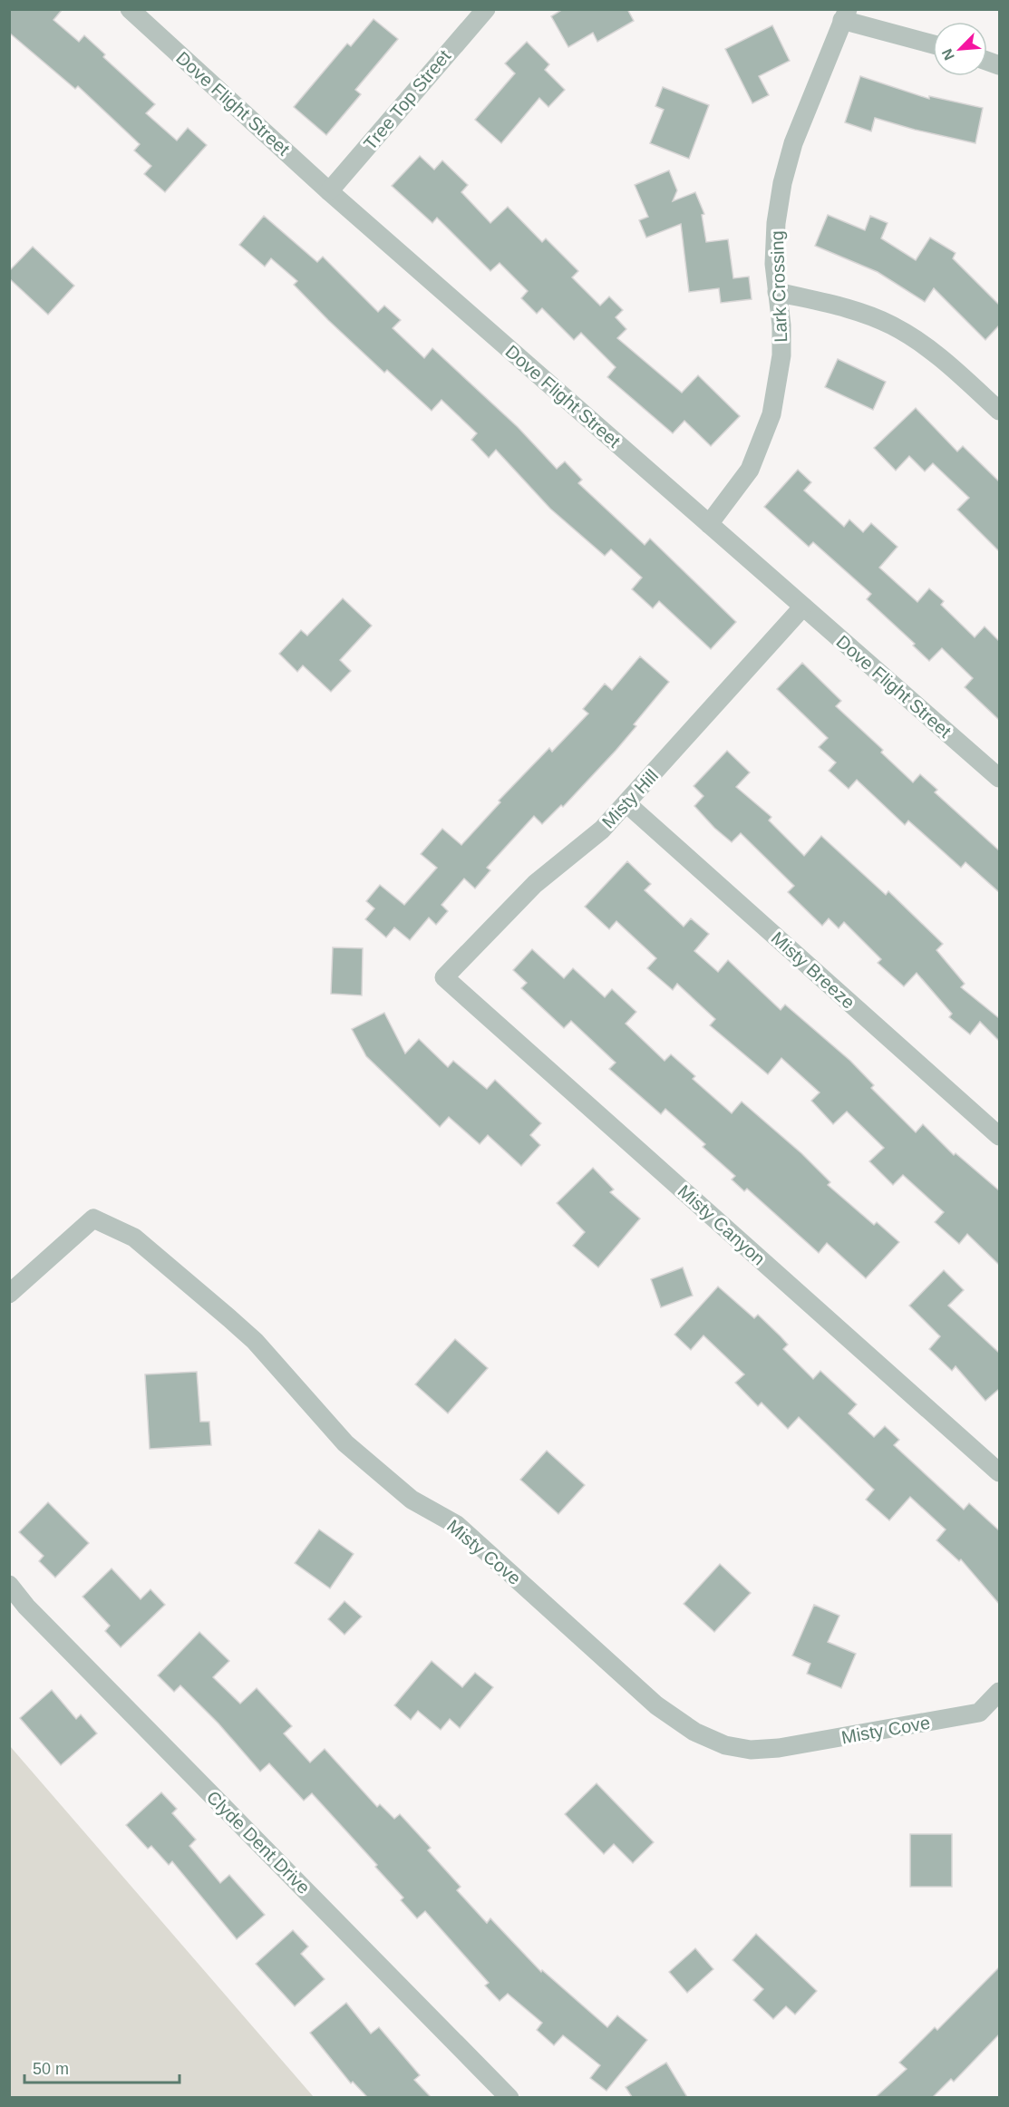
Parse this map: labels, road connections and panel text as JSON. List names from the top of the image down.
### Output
{
  "streets": {
    "street": [
      "Tree Top Street",
      "Dove Flight Street",
      "Lark Crossing",
      "Misty Hill",
      "Misty Breeze",
      "Misty Canyon",
      "Misty Cove",
      "Clyde Dent Drive"
    ]
  },
  "crossings": [
    ["Tree Top Street", "Dove Flight Street"],
    ["Dove Flight Street", "Lark Crossing"],
    ["Dove Flight Street", "Misty Hill"],
    ["Misty Hill", "Misty Breeze"],
    ["Misty Hill", "Misty Canyon"]
  ],
  "scale_bar": "50 m",
  "north": "bottom left"
}
